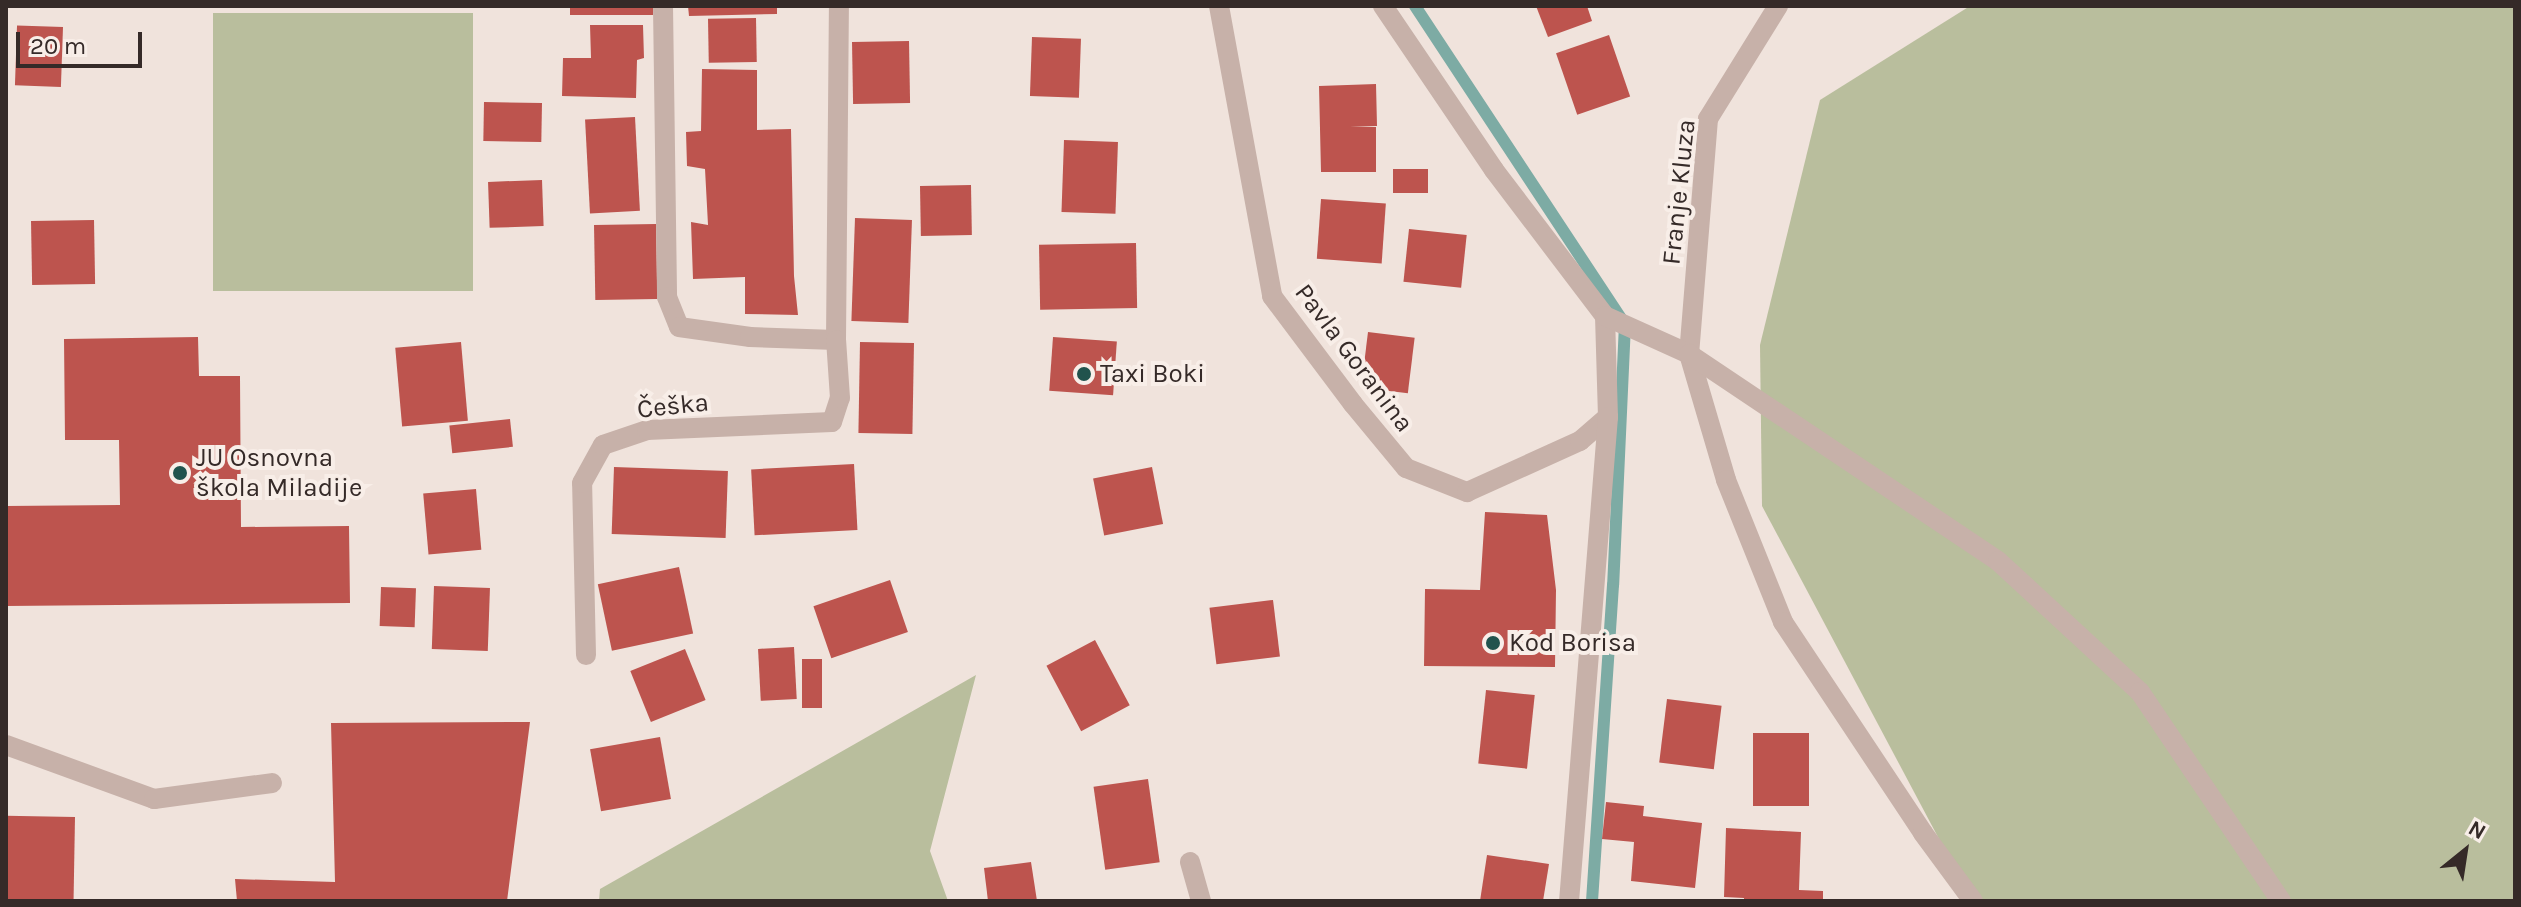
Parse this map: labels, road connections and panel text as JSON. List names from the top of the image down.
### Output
{
  "streets": {
    "street": ["Franje Kluza", "Pavla Goranina", "Češka"]
  },
  "places": ["Taxi Boki", "JU Osnovna škola Miladije", "Kod Borisa"],
  "scale_bar": "20 m",
  "north": "top right"
}
